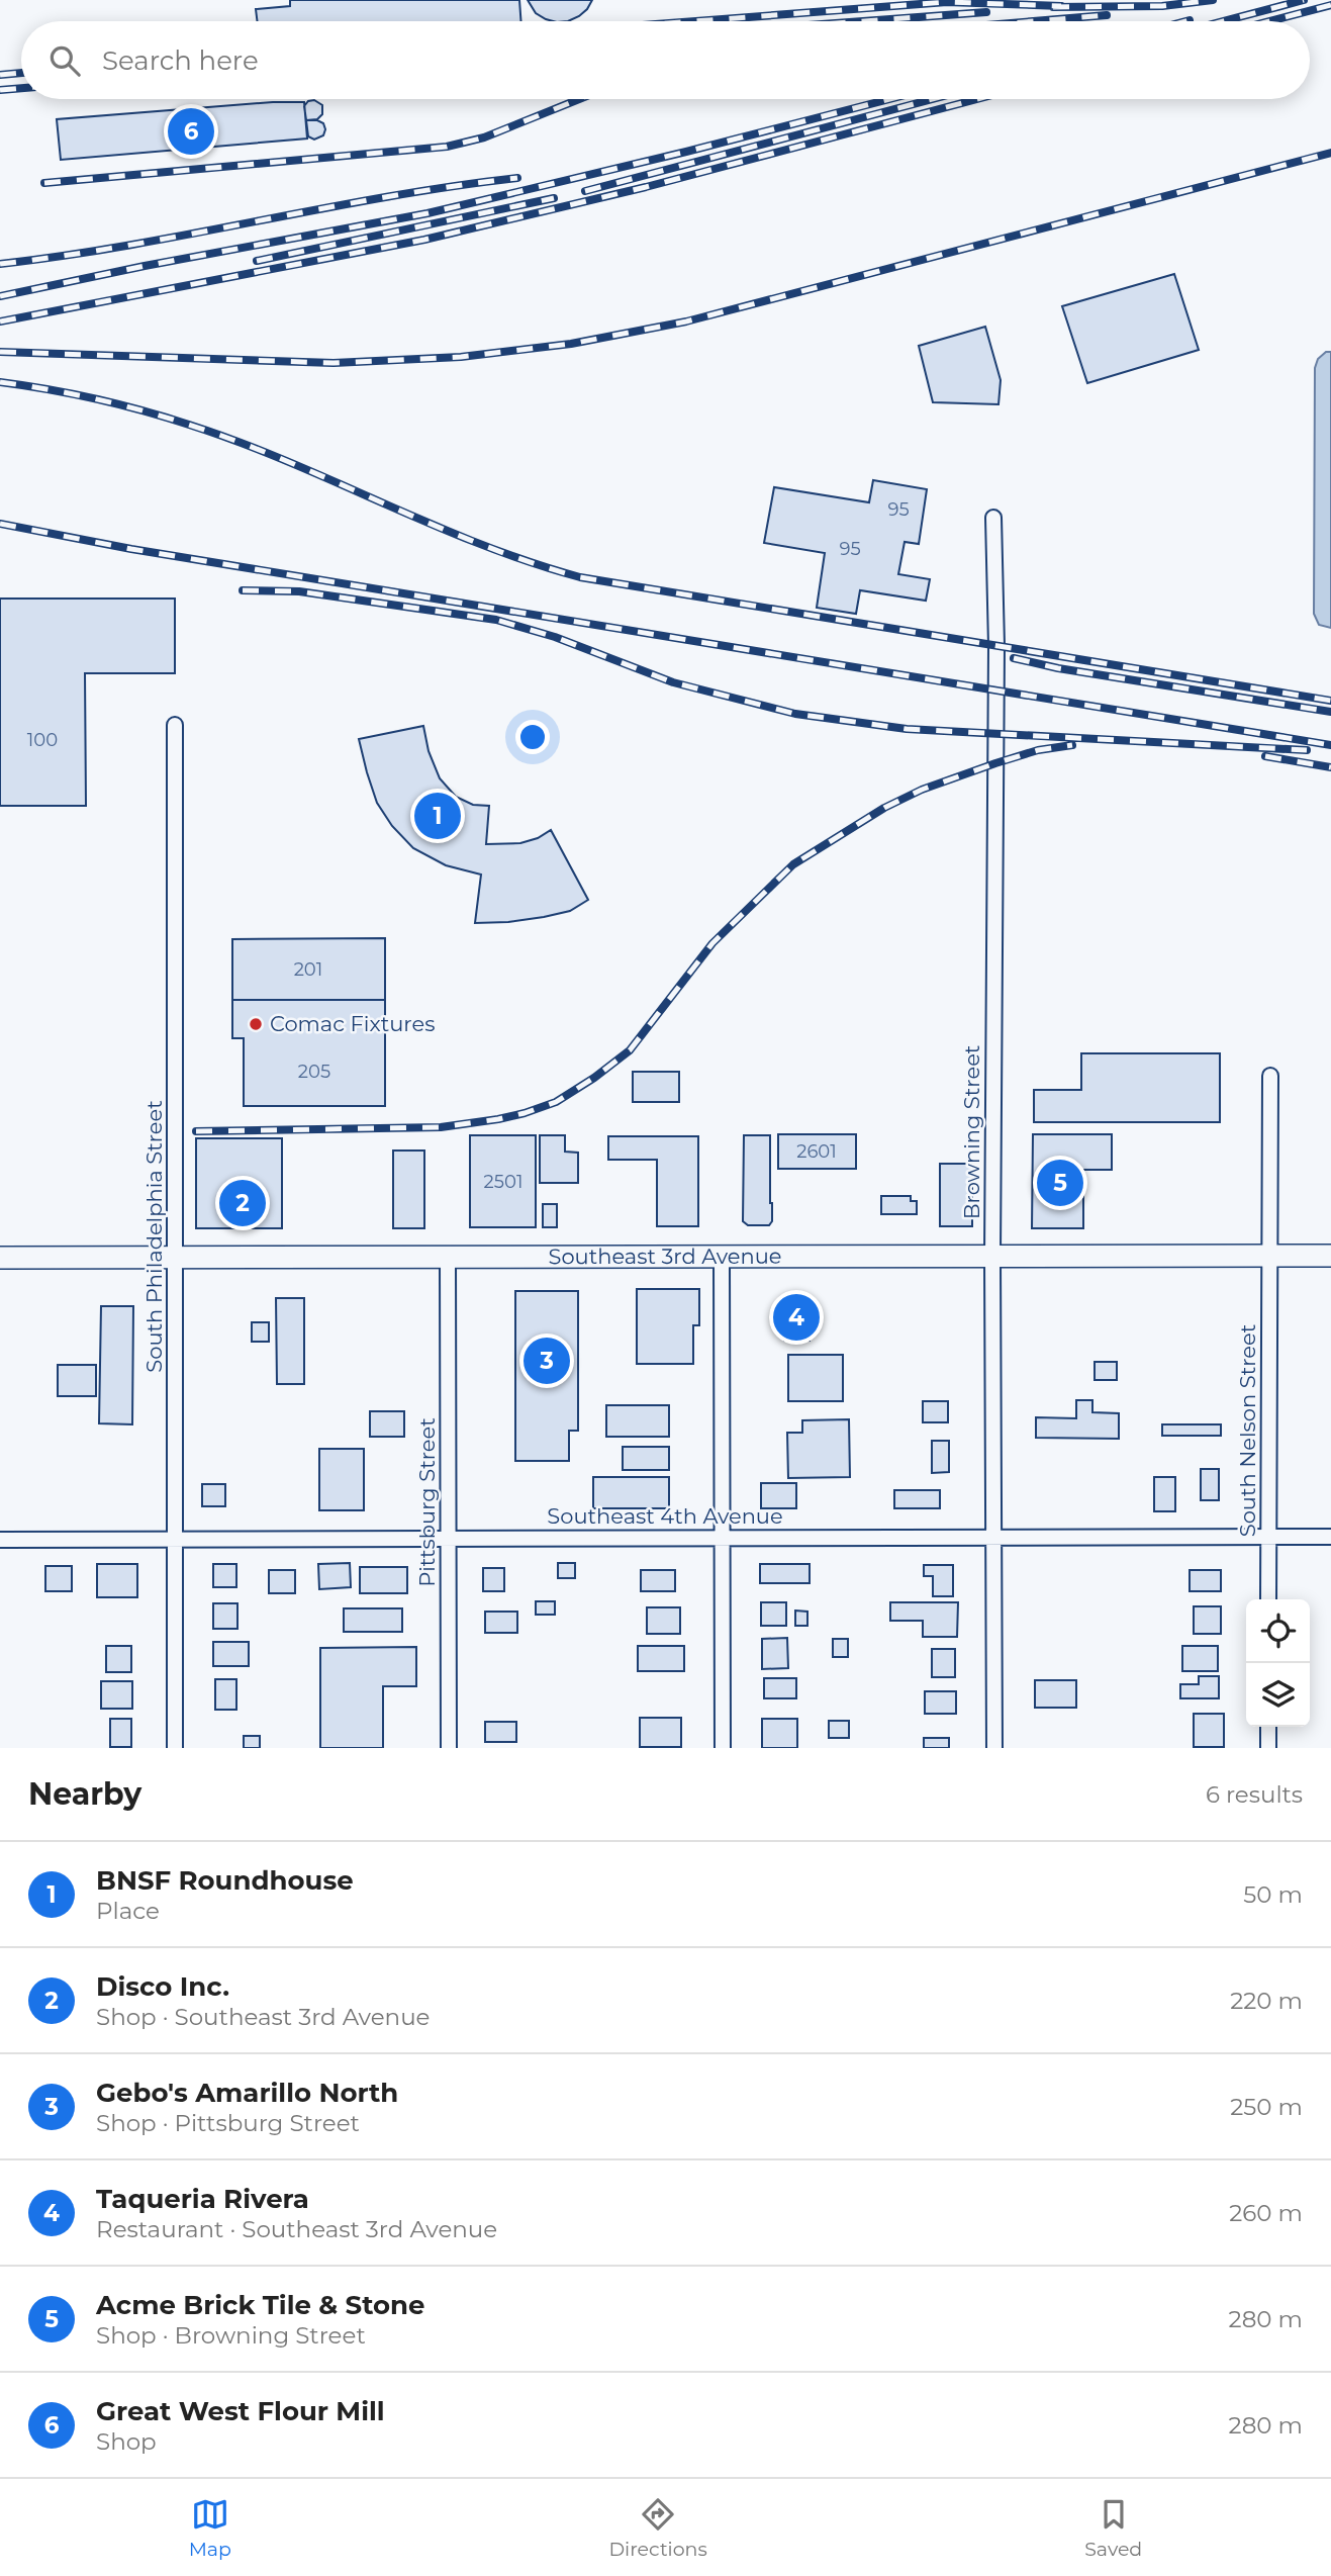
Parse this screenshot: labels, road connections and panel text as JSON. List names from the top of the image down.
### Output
{
  "streets": {
    "main road": ["Southeast 3rd Avenue"],
    "street": [
      "Browning Street",
      "South Philadelphia Street",
      "South Nelson Street",
      "Pittsburg Street",
      "Southeast 4th Avenue"
    ]
  },
  "crossings": [
    ["Browning Street", "Southeast 3rd Avenue"],
    ["Browning Street", "Southeast 4th Avenue"],
    ["South Philadelphia Street", "Southeast 3rd Avenue"],
    ["South Philadelphia Street", "Southeast 4th Avenue"],
    ["Southeast 3rd Avenue", "South Nelson Street"],
    ["Southeast 3rd Avenue", "Pittsburg Street"],
    ["South Nelson Street", "Southeast 4th Avenue"],
    ["Pittsburg Street", "Southeast 4th Avenue"]
  ],
  "places": ["Comac Fixtures"],
  "house_numbers": [
    "95",
    "95",
    "100",
    "201",
    "205",
    "2601",
    "2501"
  ],
  "page": {
    "search": "Search here",
    "pins": [
      "6",
      "1",
      "5",
      "2",
      "4",
      "3"
    ],
    "heading": ["Nearby", "6 results"],
    "list": [
      {
        "mark": "1",
        "name": "BNSF Roundhouse",
        "note": "Place",
        "value": "50 m"
      },
      {
        "mark": "2",
        "name": "Disco Inc.",
        "note": "Shop · Southeast 3rd Avenue",
        "value": "220 m"
      },
      {
        "mark": "3",
        "name": "Gebo's Amarillo North",
        "note": "Shop · Pittsburg Street",
        "value": "250 m"
      },
      {
        "mark": "4",
        "name": "Taqueria Rivera",
        "note": "Restaurant · Southeast 3rd Avenue",
        "value": "260 m"
      },
      {
        "mark": "5",
        "name": "Acme Brick Tile & Stone",
        "note": "Shop · Browning Street",
        "value": "280 m"
      },
      {
        "mark": "6",
        "name": "Great West Flour Mill",
        "note": "Shop",
        "value": "280 m"
      }
    ],
    "nav": ["Map", "Directions", "Saved"]
  }
}
